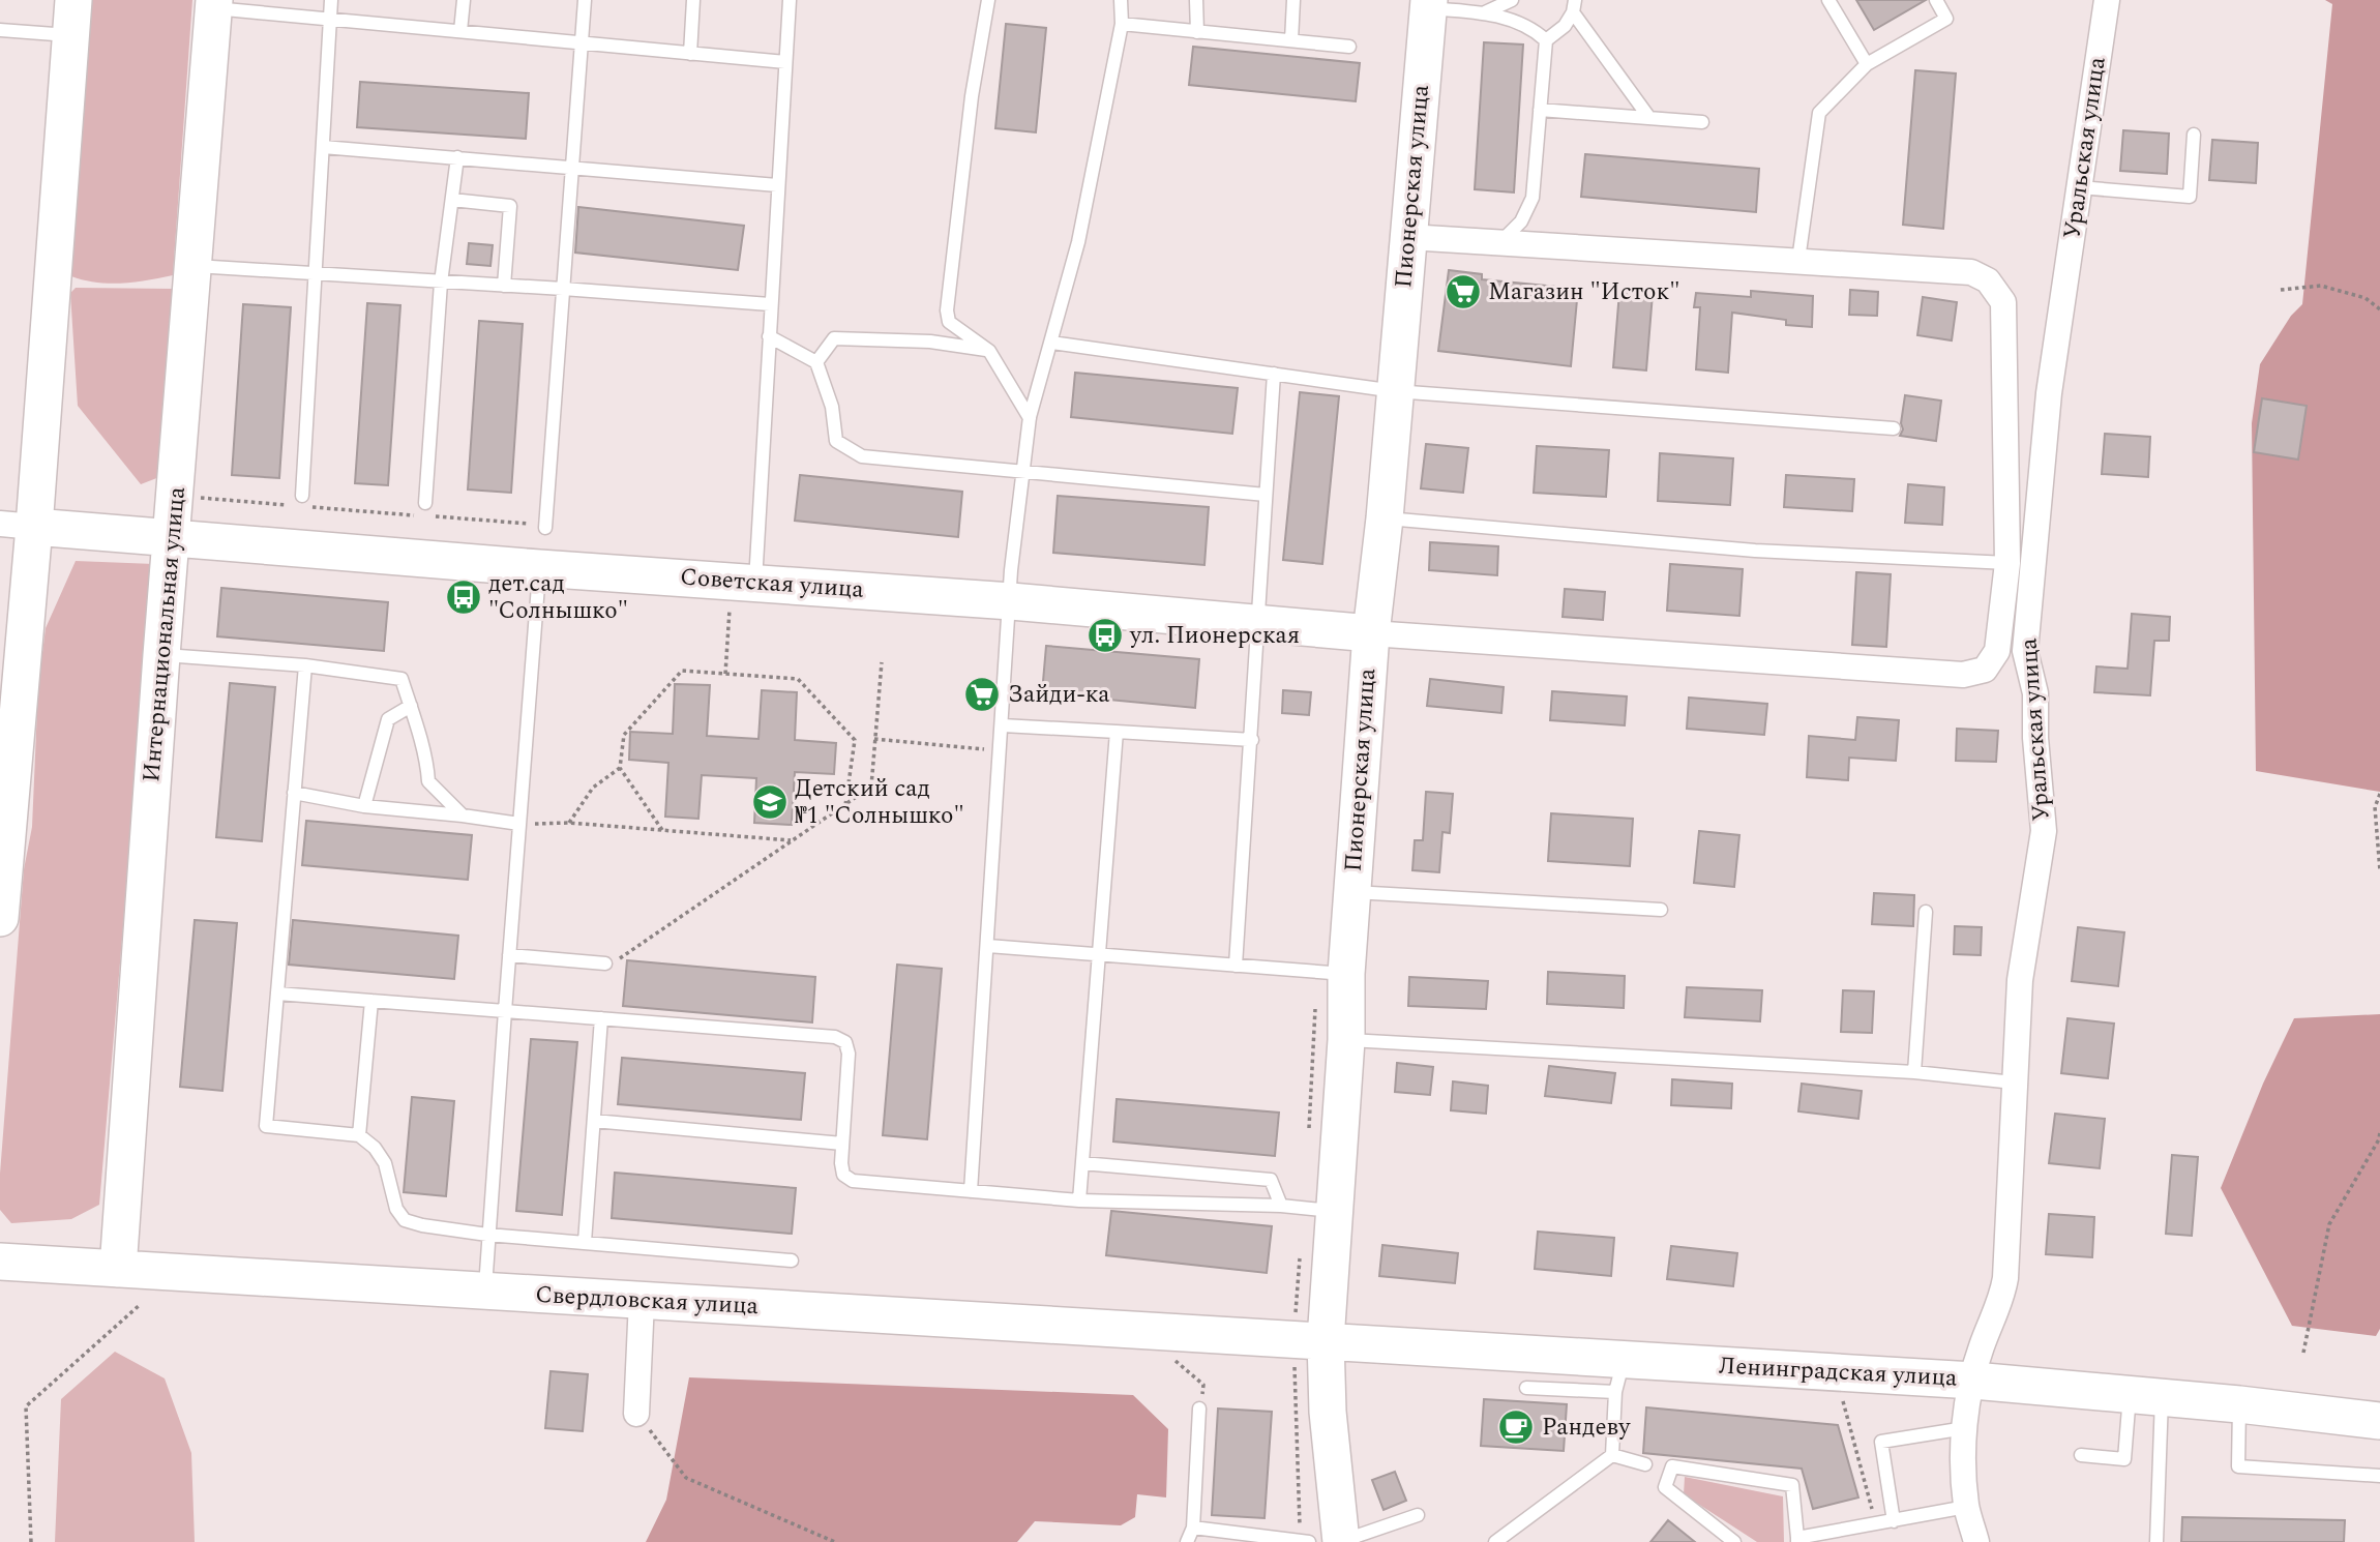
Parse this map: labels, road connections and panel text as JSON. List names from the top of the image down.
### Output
{
  "streets": {
    "main road": [
      "Пионерская улица",
      "Советская улица",
      "Интернациональная улица",
      "Свердловская улица",
      "Ленинградская улица"
    ],
    "street": ["Уральская улица"]
  },
  "crossings": [
    ["Уральская улица", "Ленинградская улица"],
    ["Пионерская улица", "Советская улица"],
    ["Пионерская улица", "Свердловская улица"],
    ["Пионерская улица", "Ленинградская улица"],
    ["Советская улица", "Интернациональная улица"],
    ["Интернациональная улица", "Свердловская улица"],
    ["Свердловская улица", "Ленинградская улица"]
  ],
  "places": {
    "supermarket": ["Магазин \"Исток\"", "Зайди-ка"],
    "bus stop": ["дет.сад \"Солнышко\"", "ул. Пионерская"],
    "school or university": ["Детский сад №1 \"Солнышко\""],
    "cafe": ["Рандеву"]
  }
}
